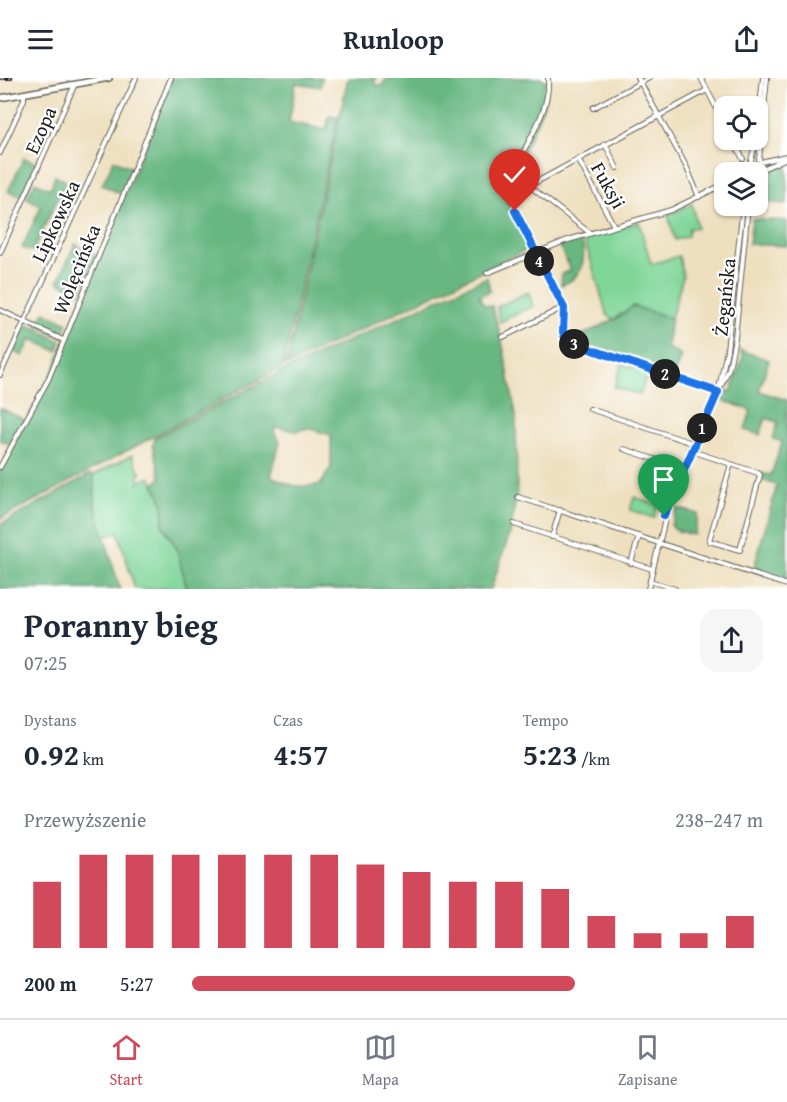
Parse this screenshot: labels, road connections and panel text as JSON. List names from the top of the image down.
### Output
{
  "streets": {
    "street": [
      "Ezopa",
      "Fuksji",
      "Lipkowska",
      "Wolęcińska",
      "Żegańska"
    ]
  },
  "page": {
    "header": "Runloop",
    "pins": [
      "4",
      "3",
      "2",
      "1"
    ],
    "heading": ["Poranny bieg", "07:25"],
    "stats": [
      ["Dystans", "0.92 km"],
      ["Czas", "4:57"],
      ["Tempo", "5:23 /km"]
    ],
    "chart": ["Przewyższenie", "238–247 m"],
    "list": [
      {
        "name": "200 m",
        "note": "5:27"
      }
    ],
    "tabs": ["Start", "Mapa", "Zapisane"]
  }
}
